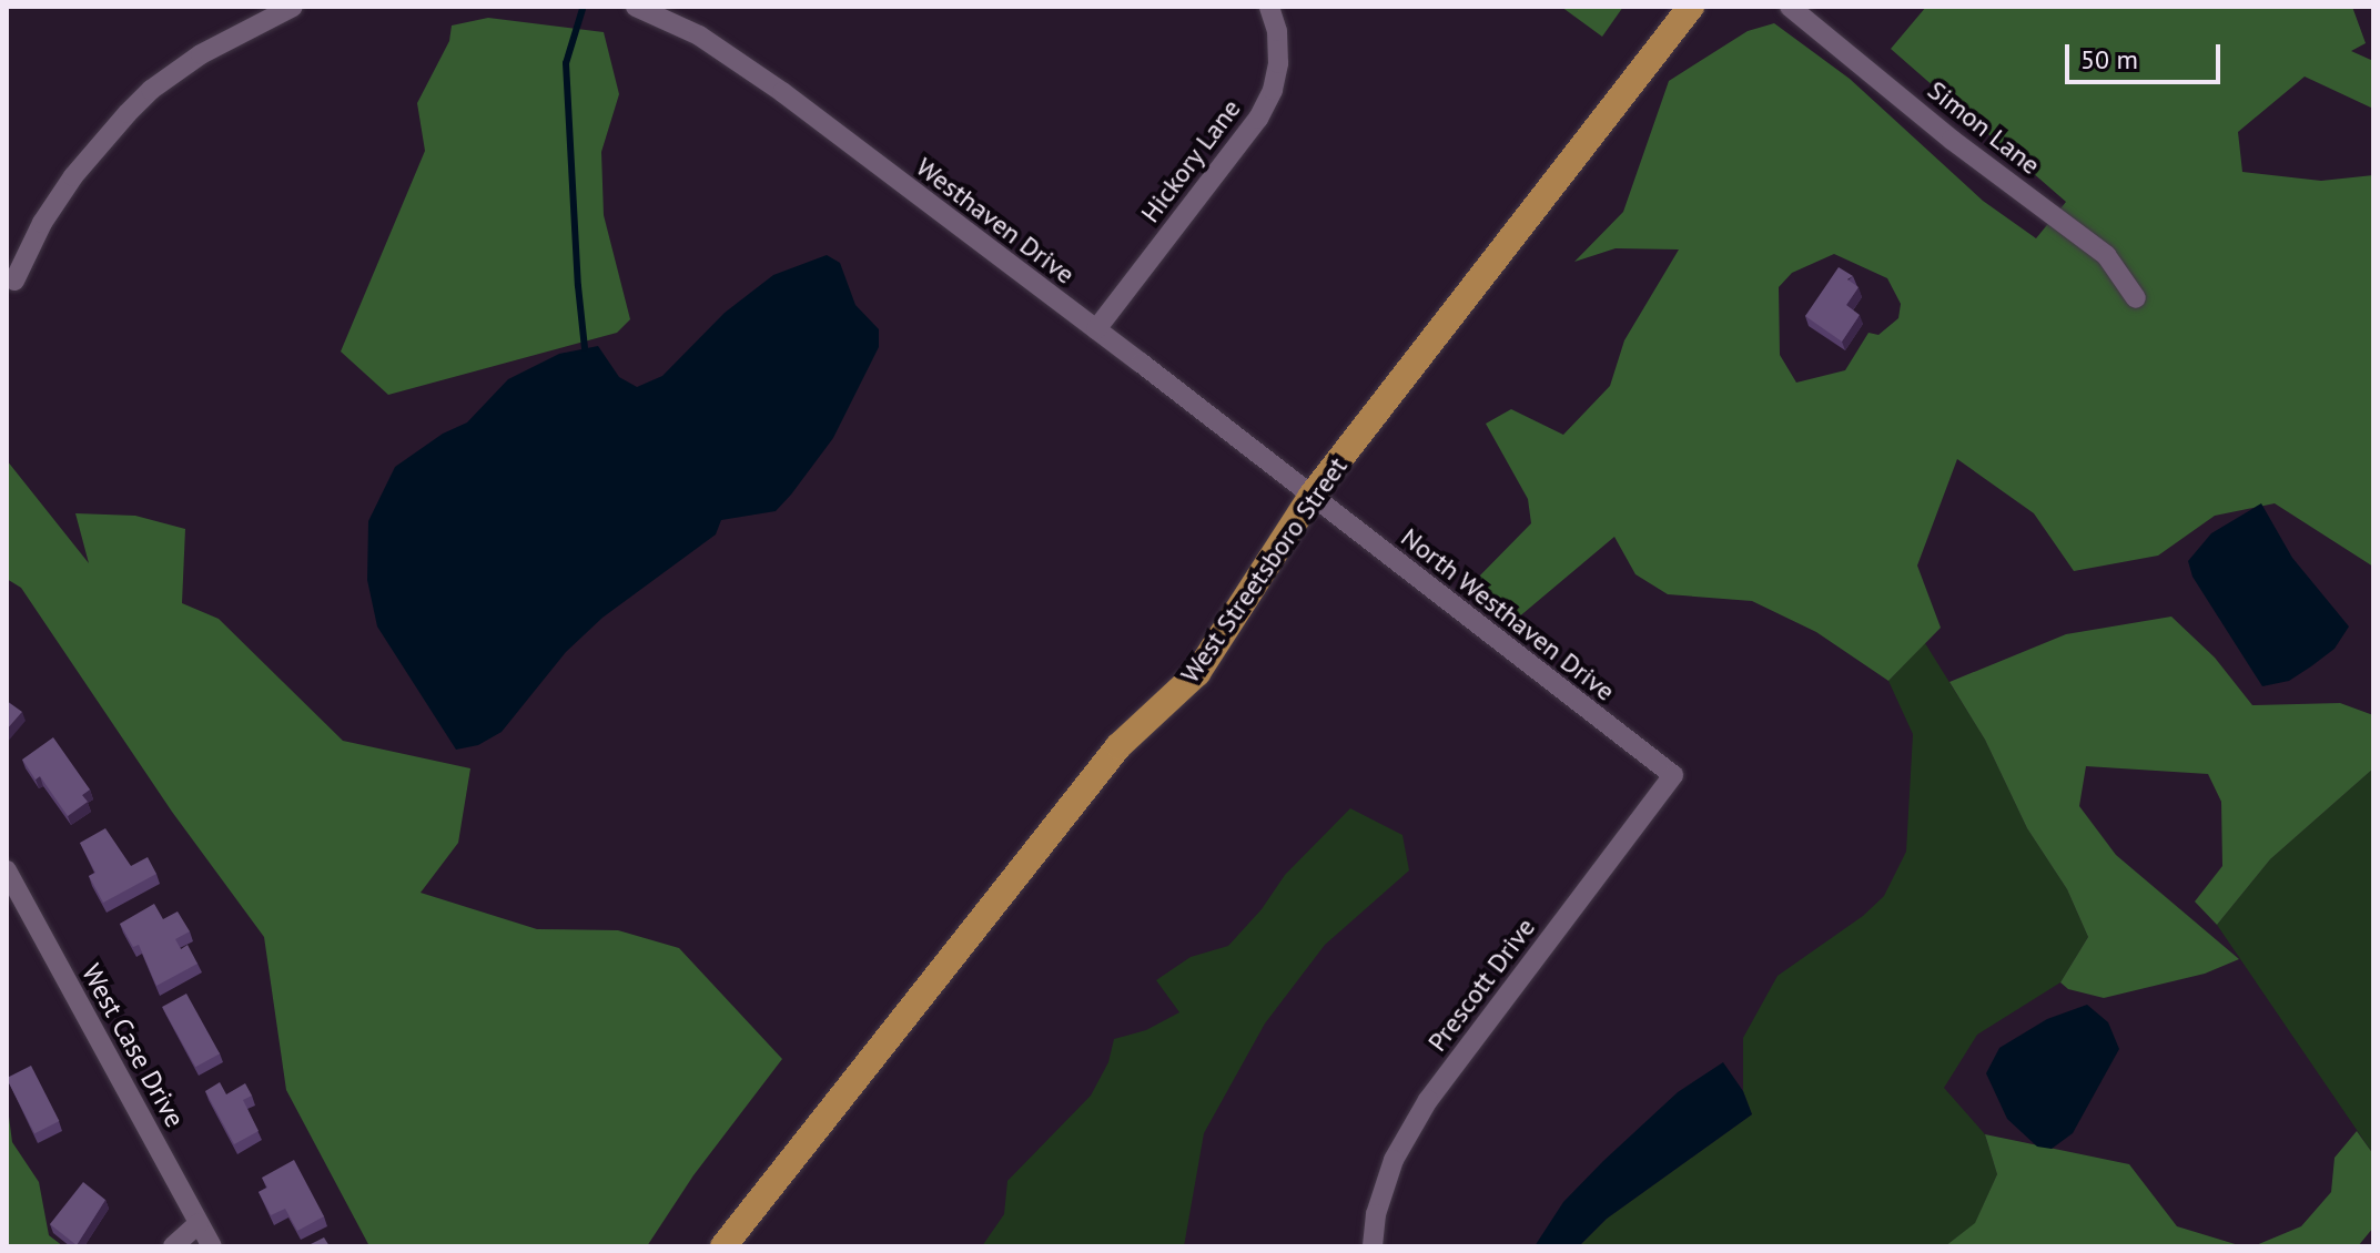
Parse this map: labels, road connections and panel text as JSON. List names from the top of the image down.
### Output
{
  "streets": {
    "main road": ["West Streetsboro Street"],
    "street": [
      "Simon Lane",
      "Hickory Lane",
      "Westhaven Drive",
      "North Westhaven Drive",
      "Prescott Drive",
      "West Case Drive"
    ]
  },
  "crossings": [
    ["Hickory Lane", "Westhaven Drive"],
    ["Westhaven Drive", "West Streetsboro Street"],
    ["Westhaven Drive", "North Westhaven Drive"],
    ["West Streetsboro Street", "North Westhaven Drive"],
    ["North Westhaven Drive", "Prescott Drive"]
  ],
  "scale_bar": "50 m"
}
